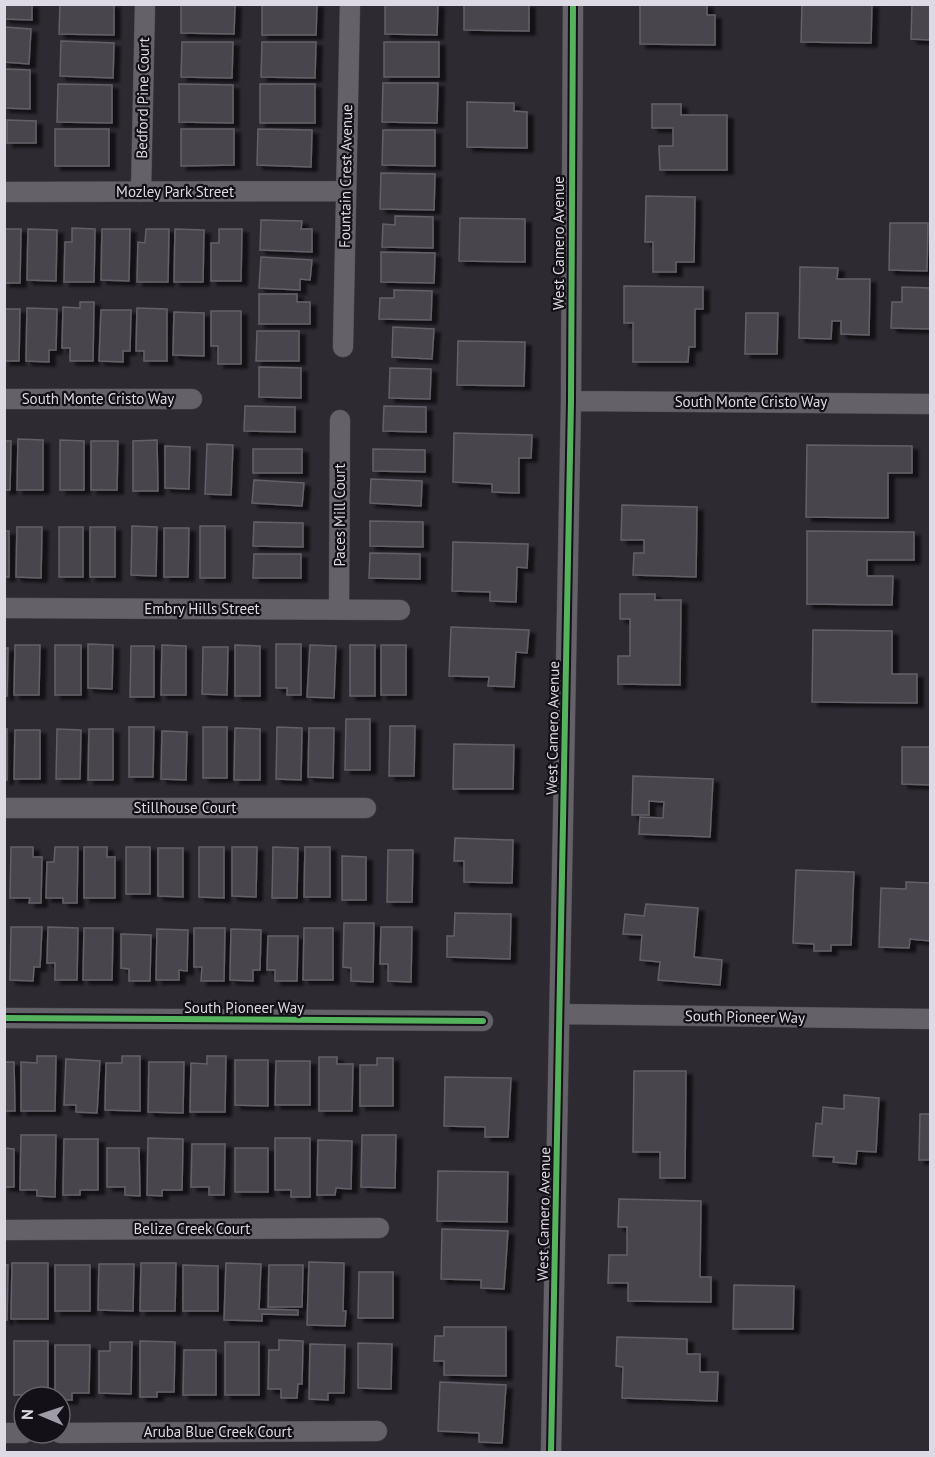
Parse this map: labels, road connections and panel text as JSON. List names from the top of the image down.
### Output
{
  "streets": {
    "street": [
      "Bedford Pine Court",
      "Fountain Crest Avenue",
      "Mozley Park Street",
      "West Camero Avenue",
      "South Monte Cristo Way",
      "Paces Mill Court",
      "Embry Hills Street",
      "Stillhouse Court",
      "South Pioneer Way",
      "Belize Creek Court",
      "Aruba Blue Creek Court"
    ]
  },
  "crossings": [
    ["Bedford Pine Court", "Mozley Park Street"],
    ["Fountain Crest Avenue", "Mozley Park Street"],
    ["West Camero Avenue", "South Monte Cristo Way"],
    ["West Camero Avenue", "South Pioneer Way"],
    ["Paces Mill Court", "Embry Hills Street"]
  ],
  "north": "left"
}
